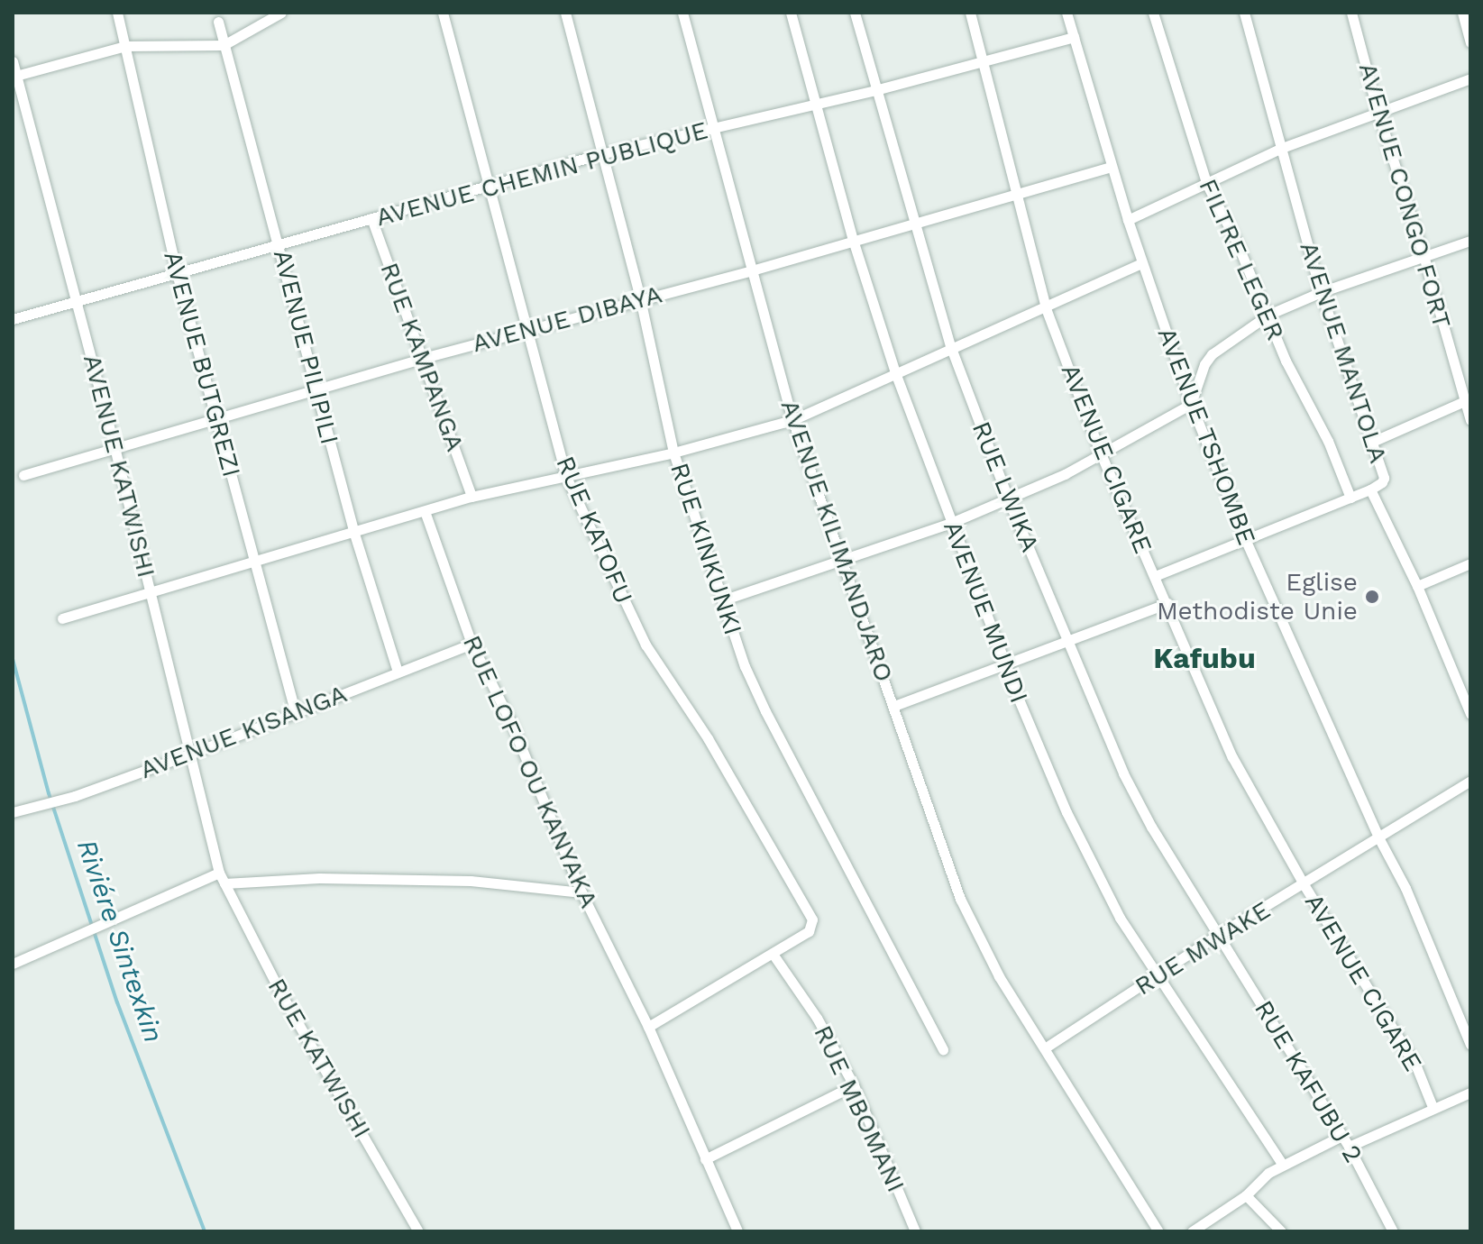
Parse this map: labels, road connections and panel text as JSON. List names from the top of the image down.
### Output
{
  "streets": {
    "street": [
      "AVENUE CHEMIN PUBLIQUE",
      "AVENUE CONGO FORT",
      "FILTRE LEGER",
      "AVENUE DIBAYA",
      "AVENUE PILIPILI",
      "AVENUE MANTOLA",
      "RUE KAMPANGA",
      "AVENUE BUTGREZI",
      "AVENUE TSHOMBE",
      "AVENUE CIGARE",
      "AVENUE KATWISHI",
      "RUE LWIKA",
      "RUE KATOFU",
      "AVENUE KILIMANDJARO",
      "RUE KINKUNKI",
      "AVENUE MUNDI",
      "AVENUE KISANGA",
      "RUE LOFO OU KANYAKA",
      "RUE MWAKE",
      "RUE KATWISHI",
      "RUE KAFUBU 2",
      "RUE MBOMANI"
    ]
  },
  "crossings": [
    ["AVENUE CHEMIN PUBLIQUE", "AVENUE PILIPILI"],
    ["AVENUE CHEMIN PUBLIQUE", "RUE KAMPANGA"],
    ["AVENUE CHEMIN PUBLIQUE", "AVENUE BUTGREZI"],
    ["AVENUE CHEMIN PUBLIQUE", "AVENUE TSHOMBE"],
    ["AVENUE CHEMIN PUBLIQUE", "AVENUE CIGARE"],
    ["AVENUE CHEMIN PUBLIQUE", "AVENUE KATWISHI"],
    ["AVENUE CHEMIN PUBLIQUE", "RUE LWIKA"],
    ["AVENUE CHEMIN PUBLIQUE", "RUE KATOFU"],
    ["AVENUE CHEMIN PUBLIQUE", "AVENUE KILIMANDJARO"],
    ["AVENUE CHEMIN PUBLIQUE", "RUE KINKUNKI"],
    ["AVENUE CHEMIN PUBLIQUE", "AVENUE MUNDI"],
    ["AVENUE DIBAYA", "AVENUE PILIPILI"],
    ["AVENUE DIBAYA", "RUE KAMPANGA"],
    ["AVENUE DIBAYA", "AVENUE BUTGREZI"],
    ["AVENUE DIBAYA", "AVENUE TSHOMBE"],
    ["AVENUE DIBAYA", "AVENUE CIGARE"],
    ["AVENUE DIBAYA", "AVENUE KATWISHI"],
    ["AVENUE DIBAYA", "RUE LWIKA"],
    ["AVENUE DIBAYA", "RUE KATOFU"],
    ["AVENUE DIBAYA", "AVENUE KILIMANDJARO"],
    ["AVENUE DIBAYA", "RUE KINKUNKI"],
    ["AVENUE DIBAYA", "AVENUE MUNDI"],
    ["AVENUE PILIPILI", "AVENUE KISANGA"],
    ["AVENUE BUTGREZI", "AVENUE KISANGA"],
    ["AVENUE TSHOMBE", "RUE MWAKE"],
    ["AVENUE CIGARE", "RUE MWAKE"],
    ["AVENUE KATWISHI", "AVENUE KISANGA"],
    ["AVENUE KATWISHI", "RUE KATWISHI"],
    ["RUE LWIKA", "RUE MWAKE"],
    ["RUE LWIKA", "RUE KAFUBU 2"],
    ["RUE KATOFU", "RUE MBOMANI"],
    ["AVENUE KILIMANDJARO", "RUE MWAKE"],
    ["AVENUE MUNDI", "RUE MWAKE"],
    ["AVENUE KISANGA", "RUE LOFO OU KANYAKA"],
    ["RUE MWAKE", "RUE KAFUBU 2"]
  ],
  "districts": ["Kafubu"],
  "water": ["Riviére Sintexkin"],
  "places": ["Eglise Methodiste Unie"]
}
